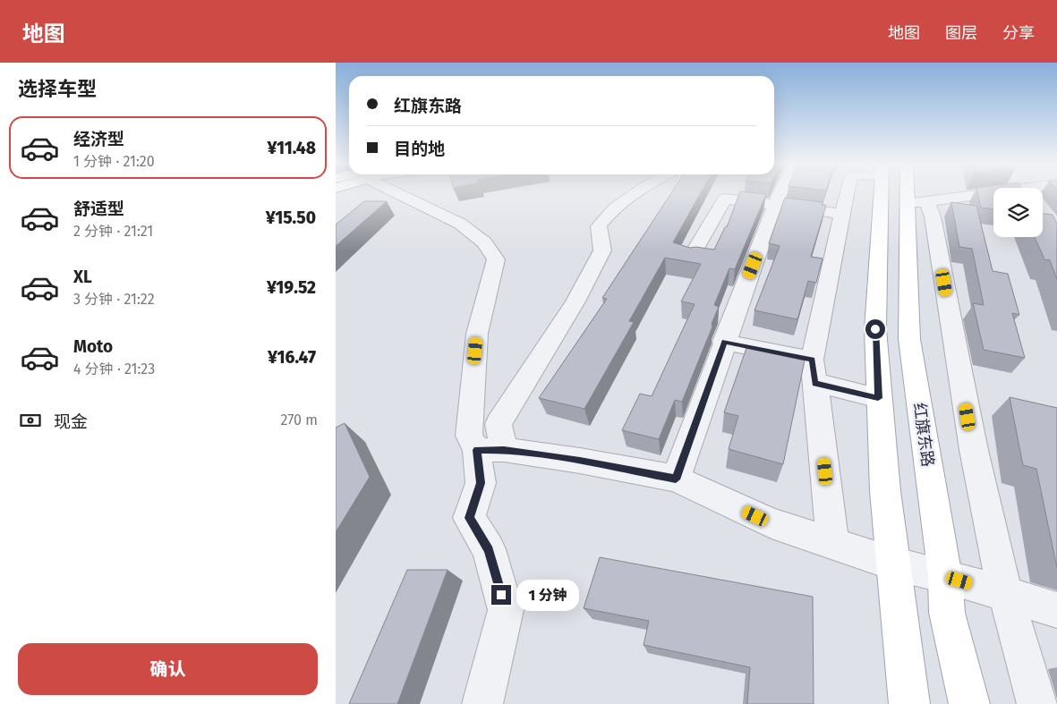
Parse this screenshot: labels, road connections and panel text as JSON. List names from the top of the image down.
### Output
{
  "streets": {
    "main road": ["红旗东路"]
  },
  "page": {
    "header": "地图",
    "nav": ["地图", "图层", "分享"],
    "heading": "选择车型",
    "banner": ["红旗东路", "目的地"],
    "list": [
      {
        "name": "经济型",
        "note": "1 分钟 · 21:20",
        "value": "¥11.48"
      },
      {
        "name": "舒适型",
        "note": "2 分钟 · 21:21",
        "value": "¥15.50"
      },
      {
        "name": "XL",
        "note": "3 分钟 · 21:22",
        "value": "¥19.52"
      },
      {
        "name": "Moto",
        "note": "4 分钟 · 21:23",
        "value": "¥16.47"
      }
    ],
    "pay": ["现金", "270 m"],
    "bubble": "1 分钟",
    "buttons": "确认"
  }
}
